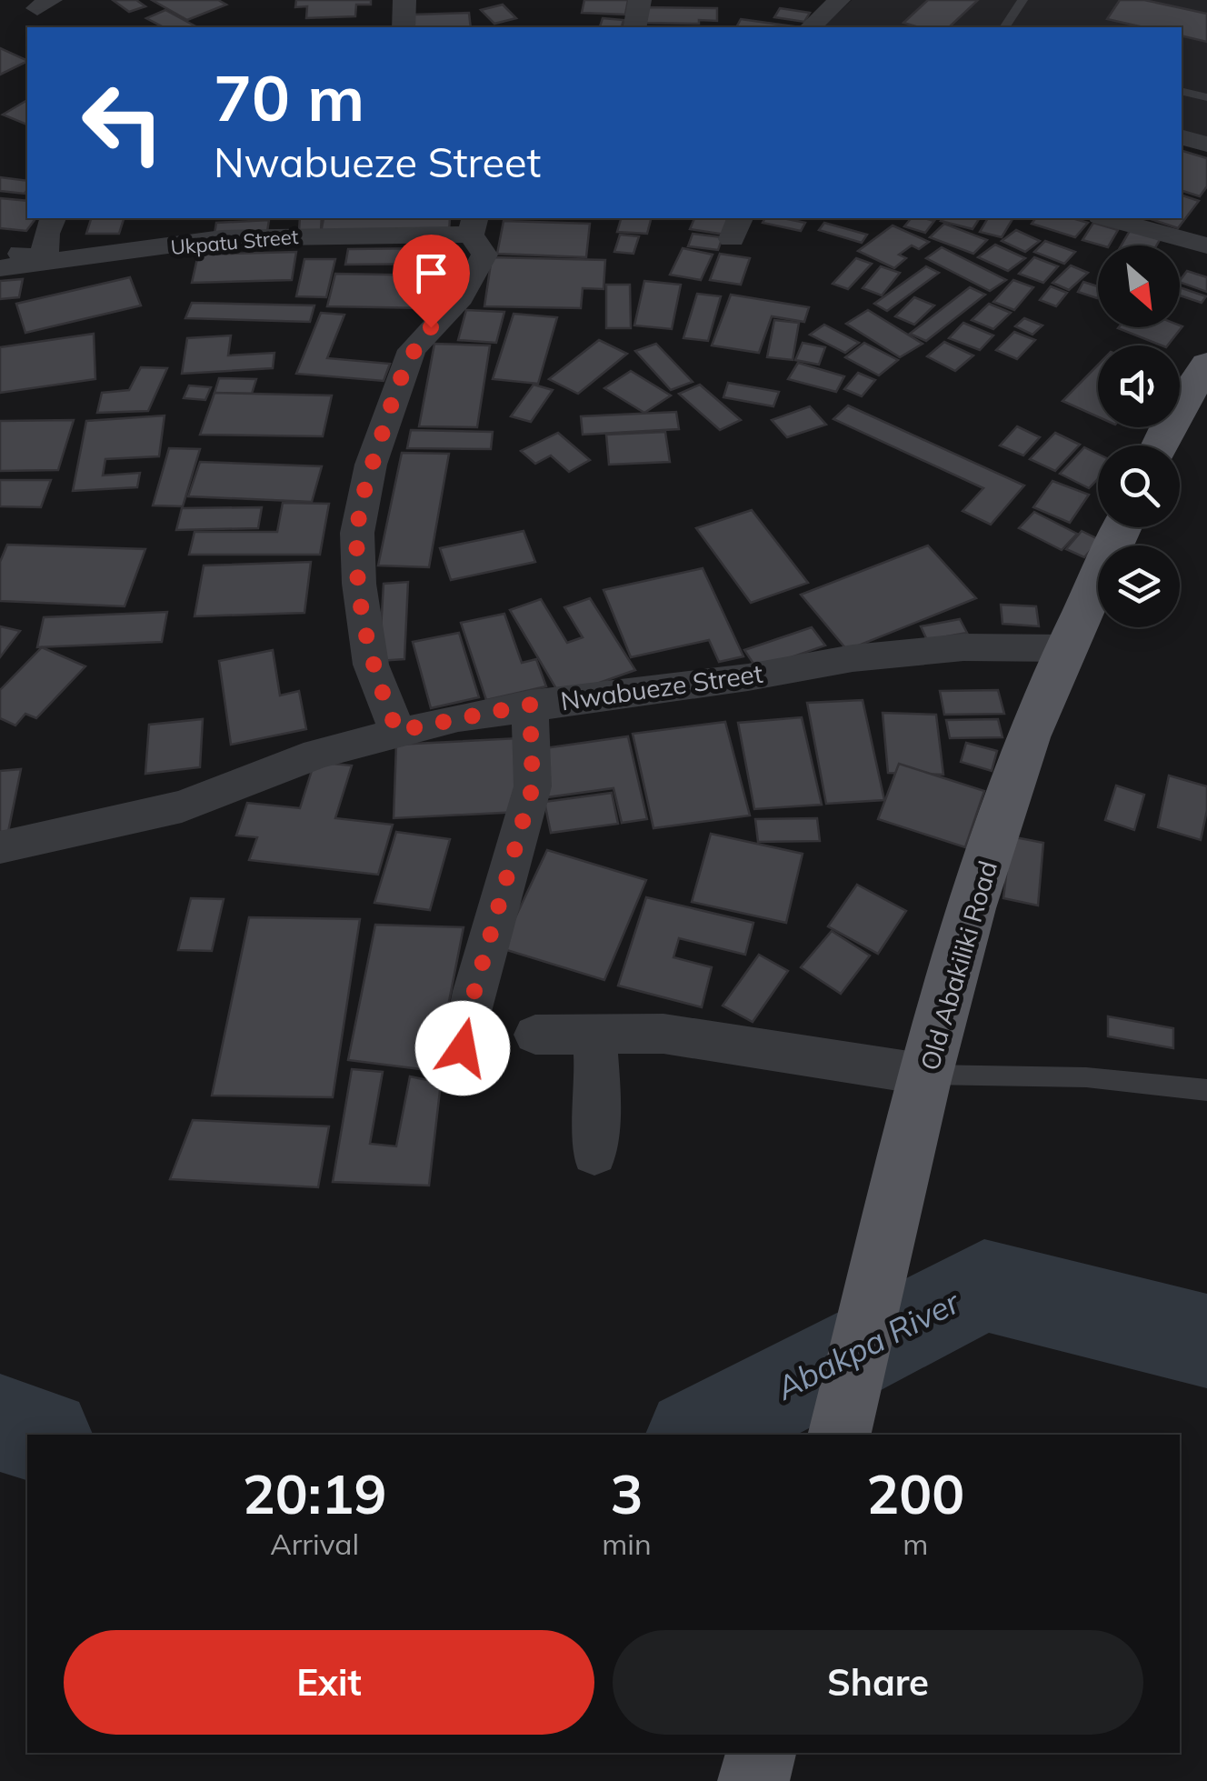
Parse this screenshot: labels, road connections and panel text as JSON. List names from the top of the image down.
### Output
{
  "streets": {
    "main road": ["Old Abakiliki Road"],
    "street": ["Ukpatu Street", "Nwabueze Street"]
  },
  "crossings": [
    ["Nwabueze Street", "Old Abakiliki Road"]
  ],
  "water": ["Abakpa River"],
  "north": "bottom right",
  "page": {
    "turn": ["70 m", "Nwabueze Street"],
    "eta": [
      "20:19",
      "Arrival",
      "3",
      "min",
      "200",
      "m"
    ],
    "buttons": ["Exit", "Share"]
  }
}
